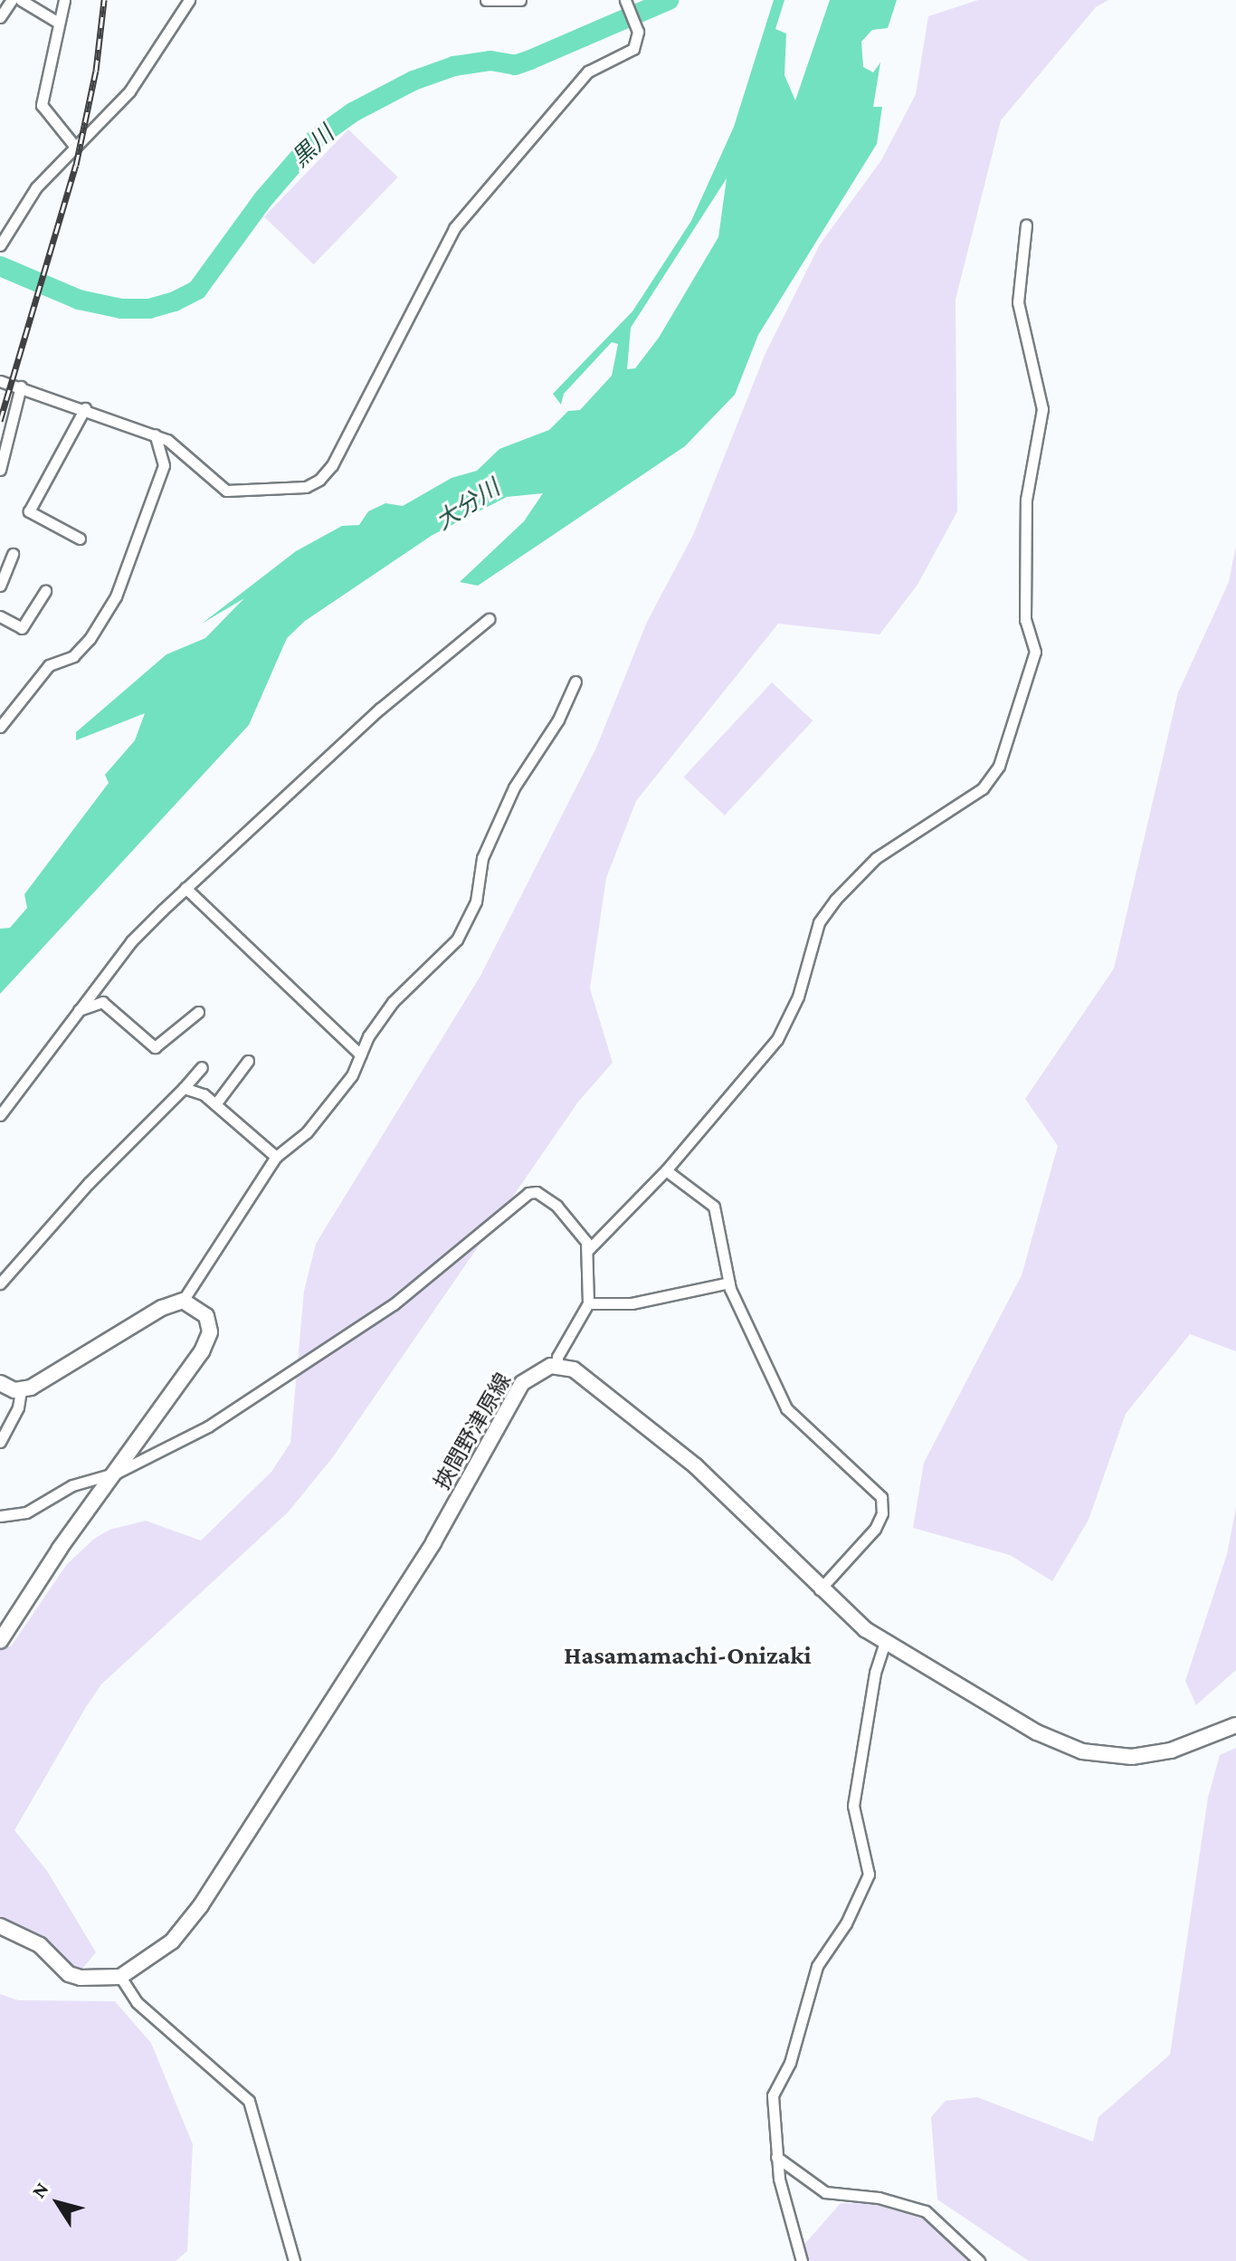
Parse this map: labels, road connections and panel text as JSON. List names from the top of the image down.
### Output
{
  "streets": {
    "main road": ["挾間野津原線"]
  },
  "districts": ["Hasamamachi-Onizaki"],
  "water": ["黒川", "大分川"],
  "north": "top left"
}
